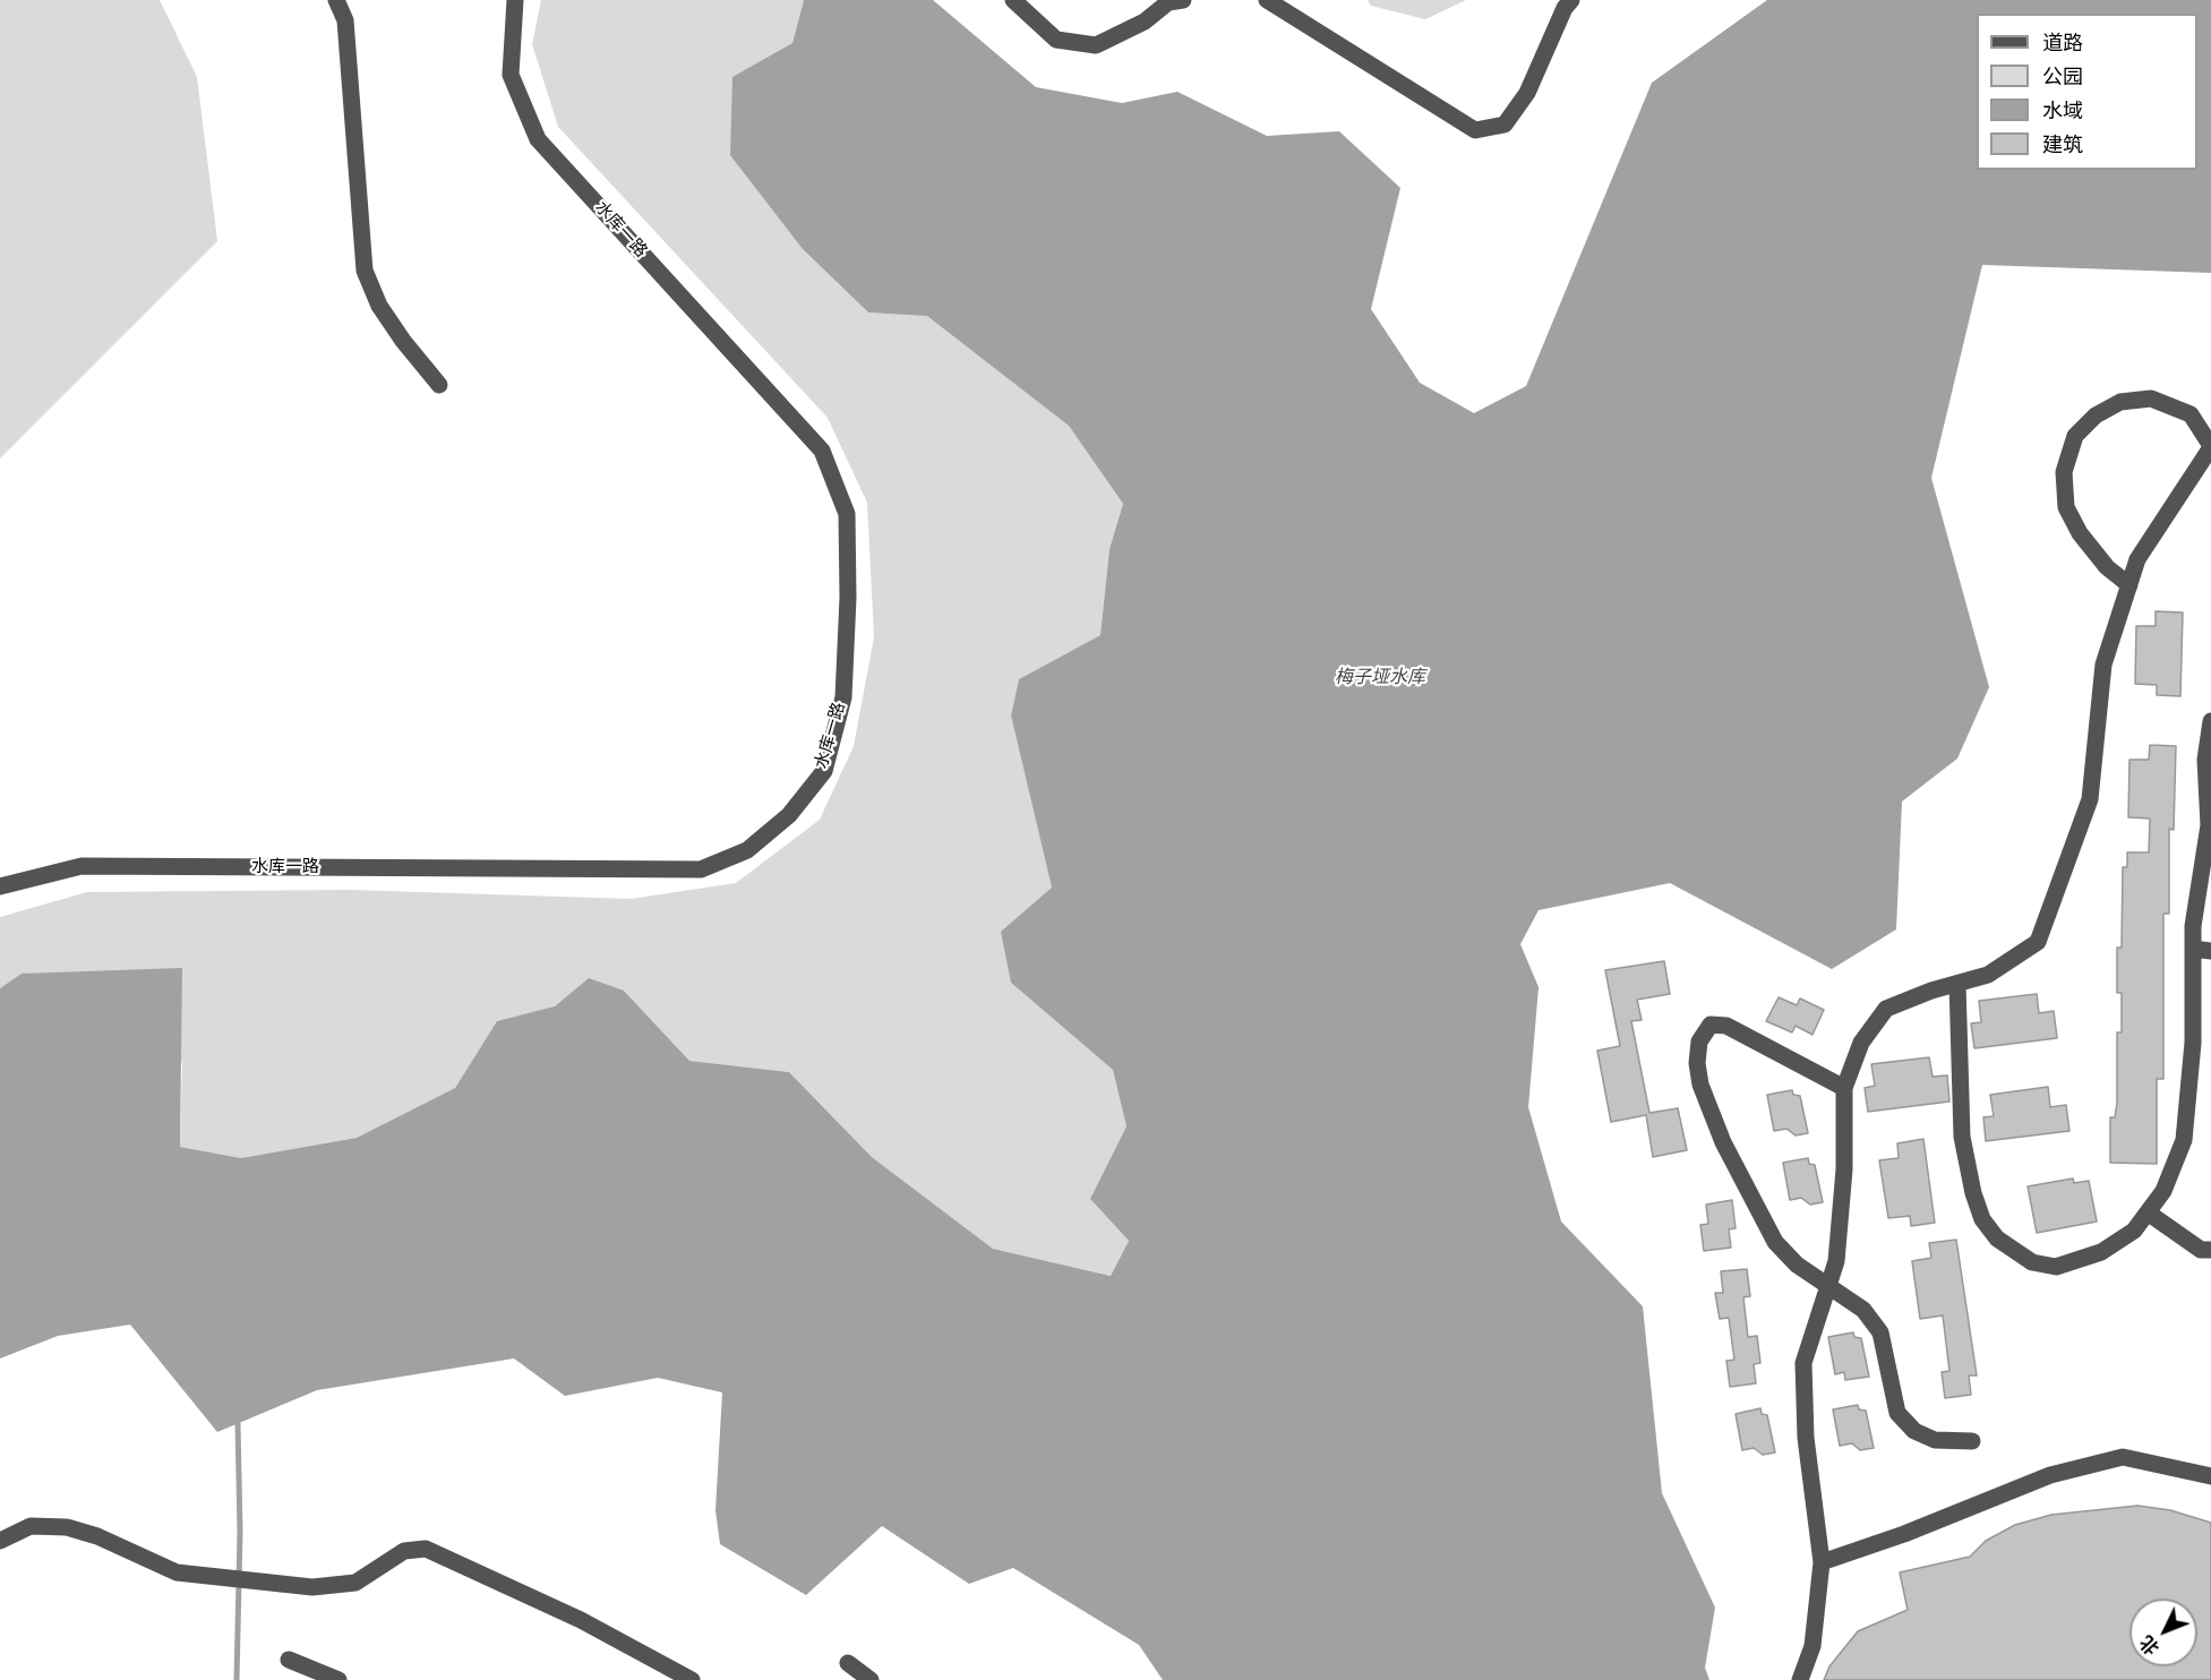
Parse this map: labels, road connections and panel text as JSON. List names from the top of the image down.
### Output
{
  "streets": {
    "street": ["水库一路"]
  },
  "water": ["梅子垭水库"],
  "legend": [
    "道路",
    "公园",
    "水域",
    "建筑"
  ],
  "north": "bottom left"
}
